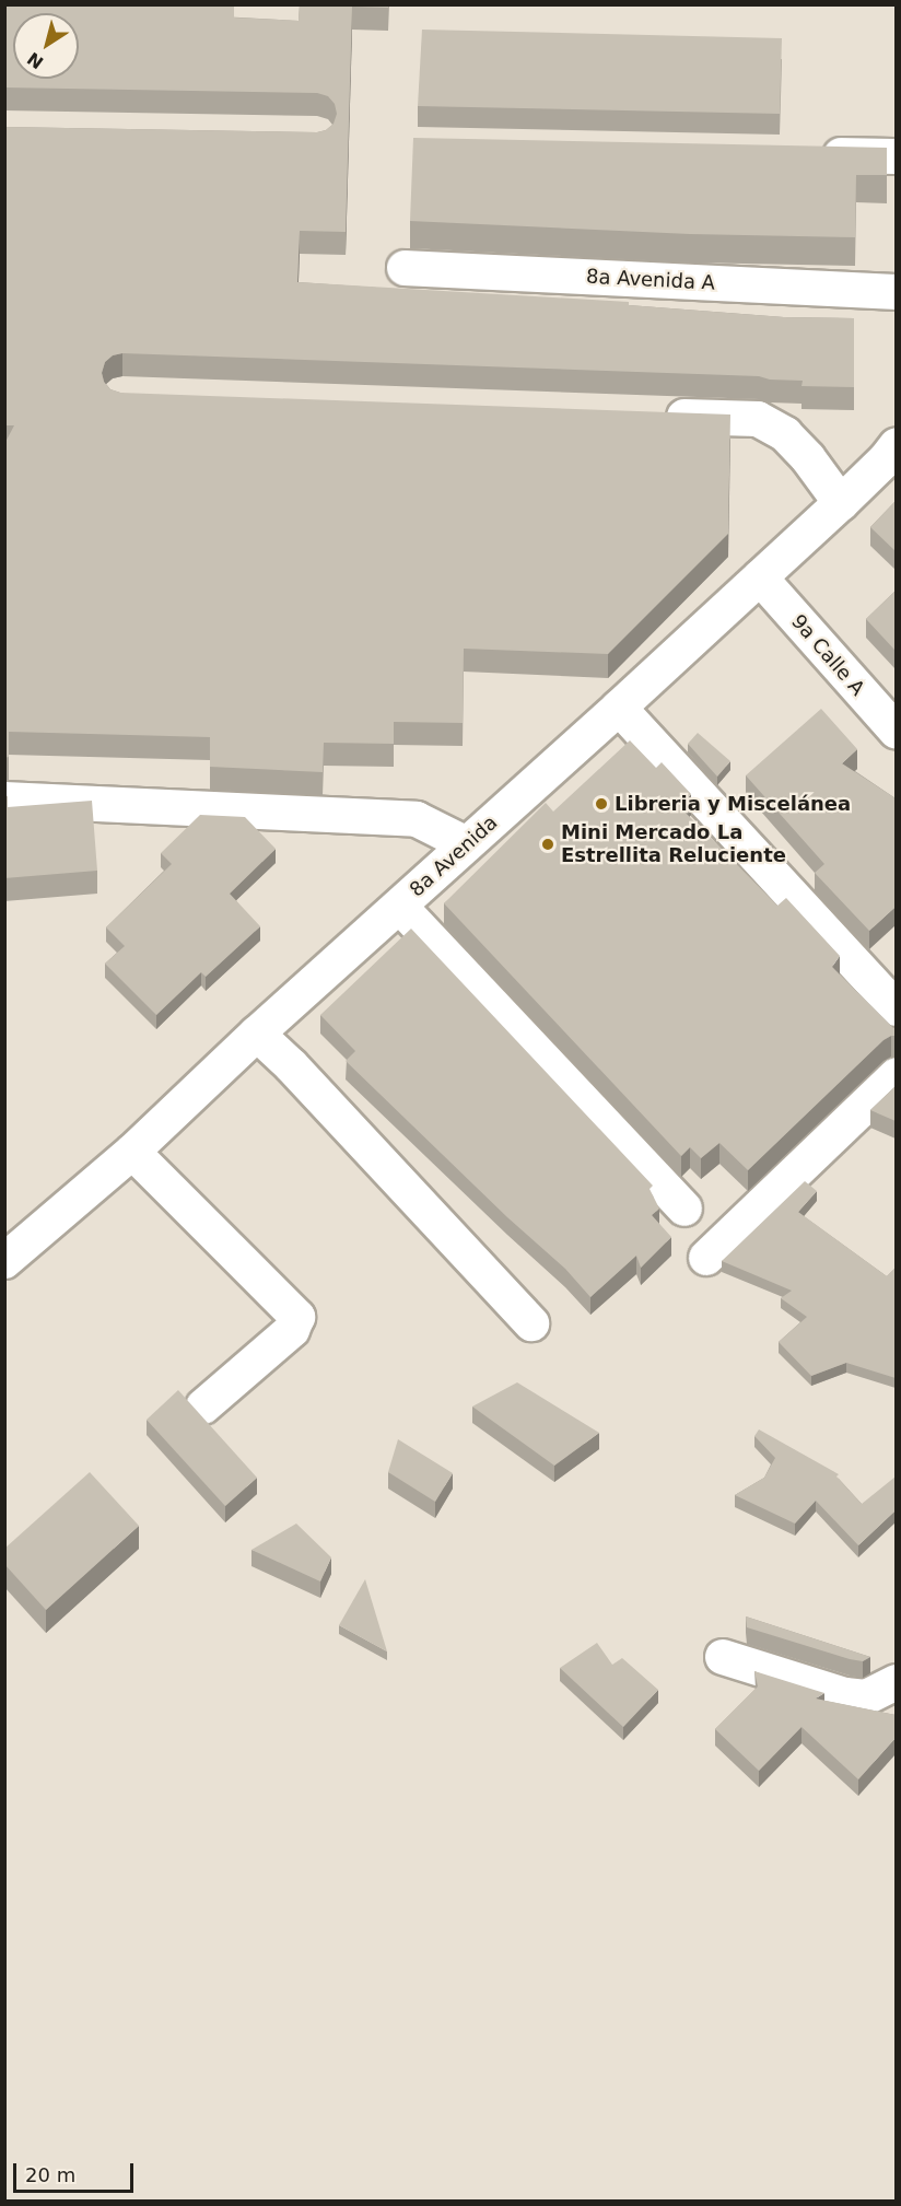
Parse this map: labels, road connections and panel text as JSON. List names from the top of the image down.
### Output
{
  "streets": {
    "street": ["8a Avenida A", "9a Calle A", "8a Avenida"]
  },
  "crossings": [
    ["9a Calle A", "8a Avenida"]
  ],
  "places": ["Libreria y Miscelánea", "Mini Mercado La Estrellita Reluciente"],
  "scale_bar": "20 m",
  "north": "bottom left"
}
